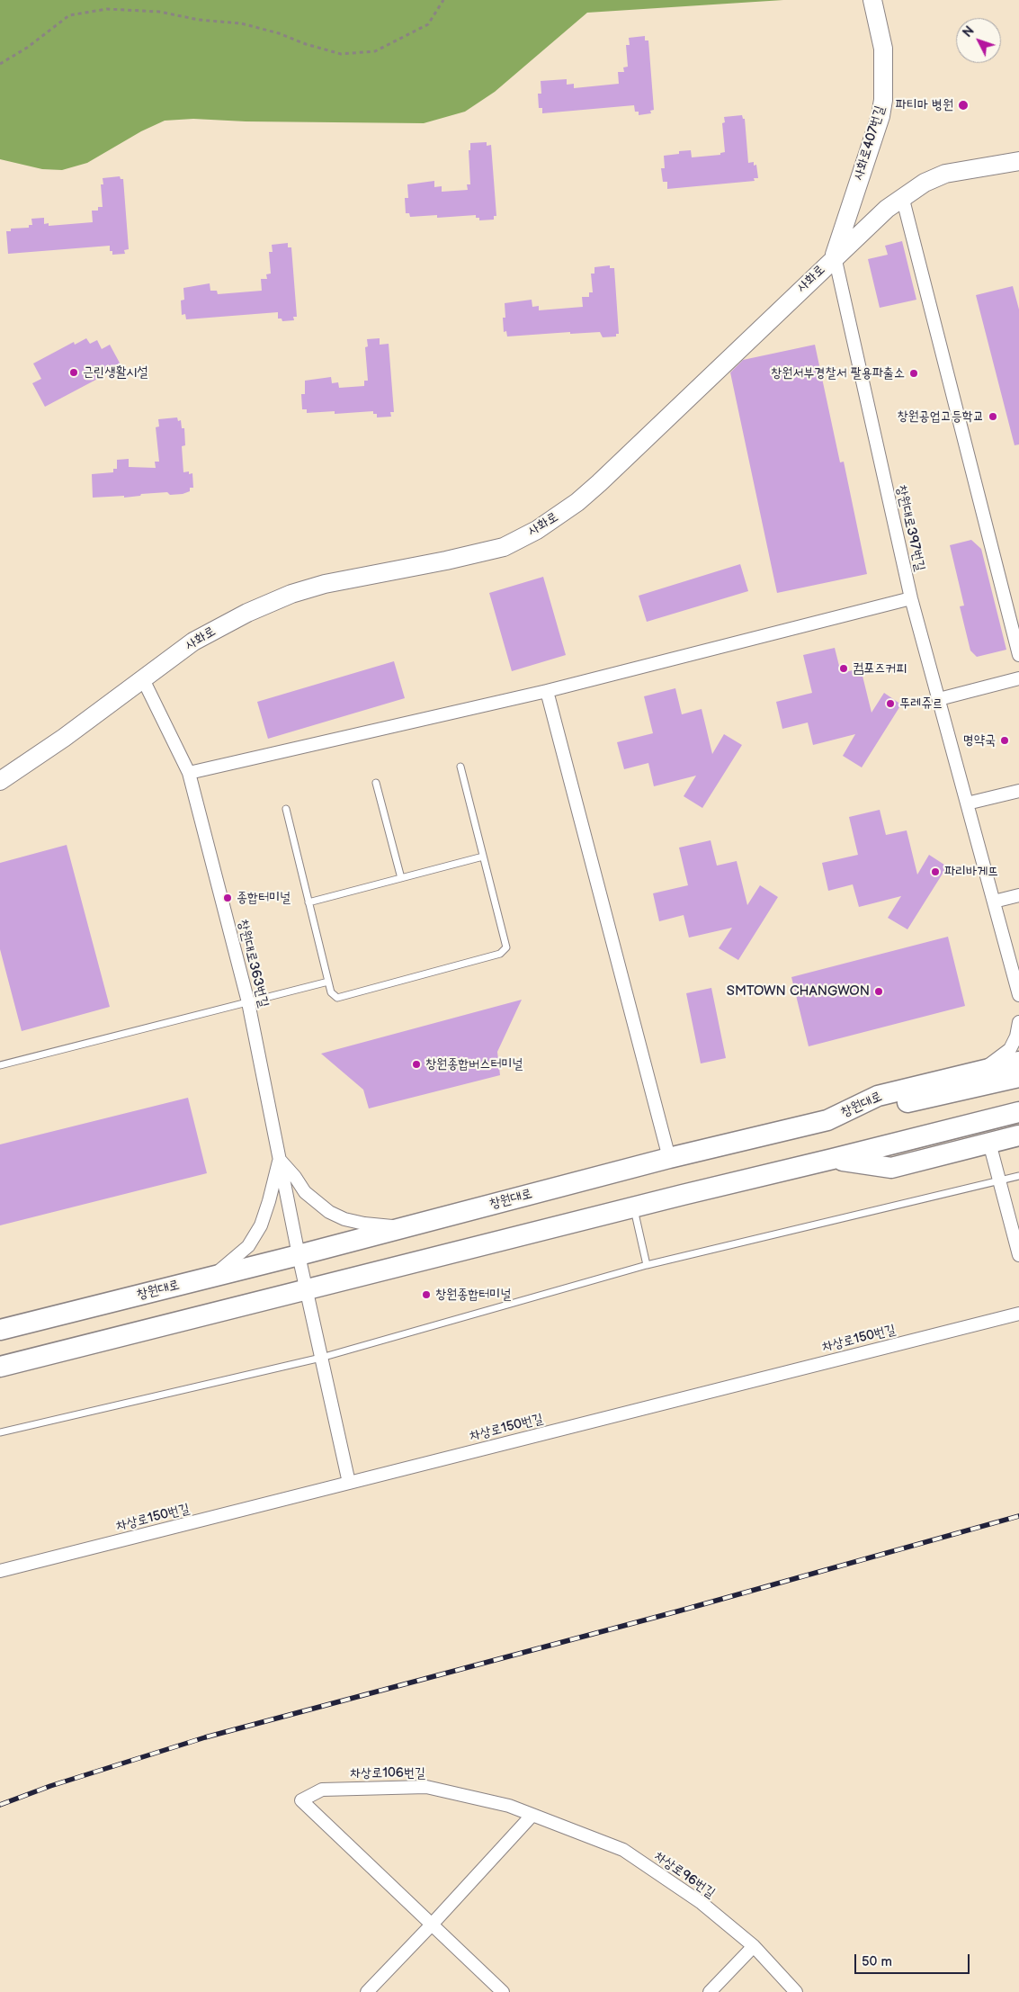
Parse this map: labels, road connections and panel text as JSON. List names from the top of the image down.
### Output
{
  "streets": {
    "main road": ["사화로407번길", "사화로", "창원대로"],
    "street": [
      "창원대로397번길",
      "창원대로363번길",
      "차상로150번길",
      "차상로106번길",
      "차상로96번길"
    ]
  },
  "crossings": [
    ["사화로407번길", "사화로"],
    ["사화로407번길", "창원대로397번길"],
    ["사화로", "창원대로397번길"],
    ["사화로", "창원대로363번길"],
    ["창원대로363번길", "창원대로"],
    ["창원대로363번길", "차상로150번길"],
    ["차상로106번길", "차상로96번길"]
  ],
  "places": [
    "파티마 병원",
    "근린생활시설",
    "창원서부경찰서 팔용파출소",
    "창원공업고등학교",
    "컴포즈커피",
    "뚜레쥬르",
    "명약국",
    "파리바게뜨",
    "종합터미널",
    "SMTOWN CHANGWON",
    "창원종합버스터미널",
    "창원종합터미널"
  ],
  "scale_bar": "50 m",
  "north": "top left"
}
